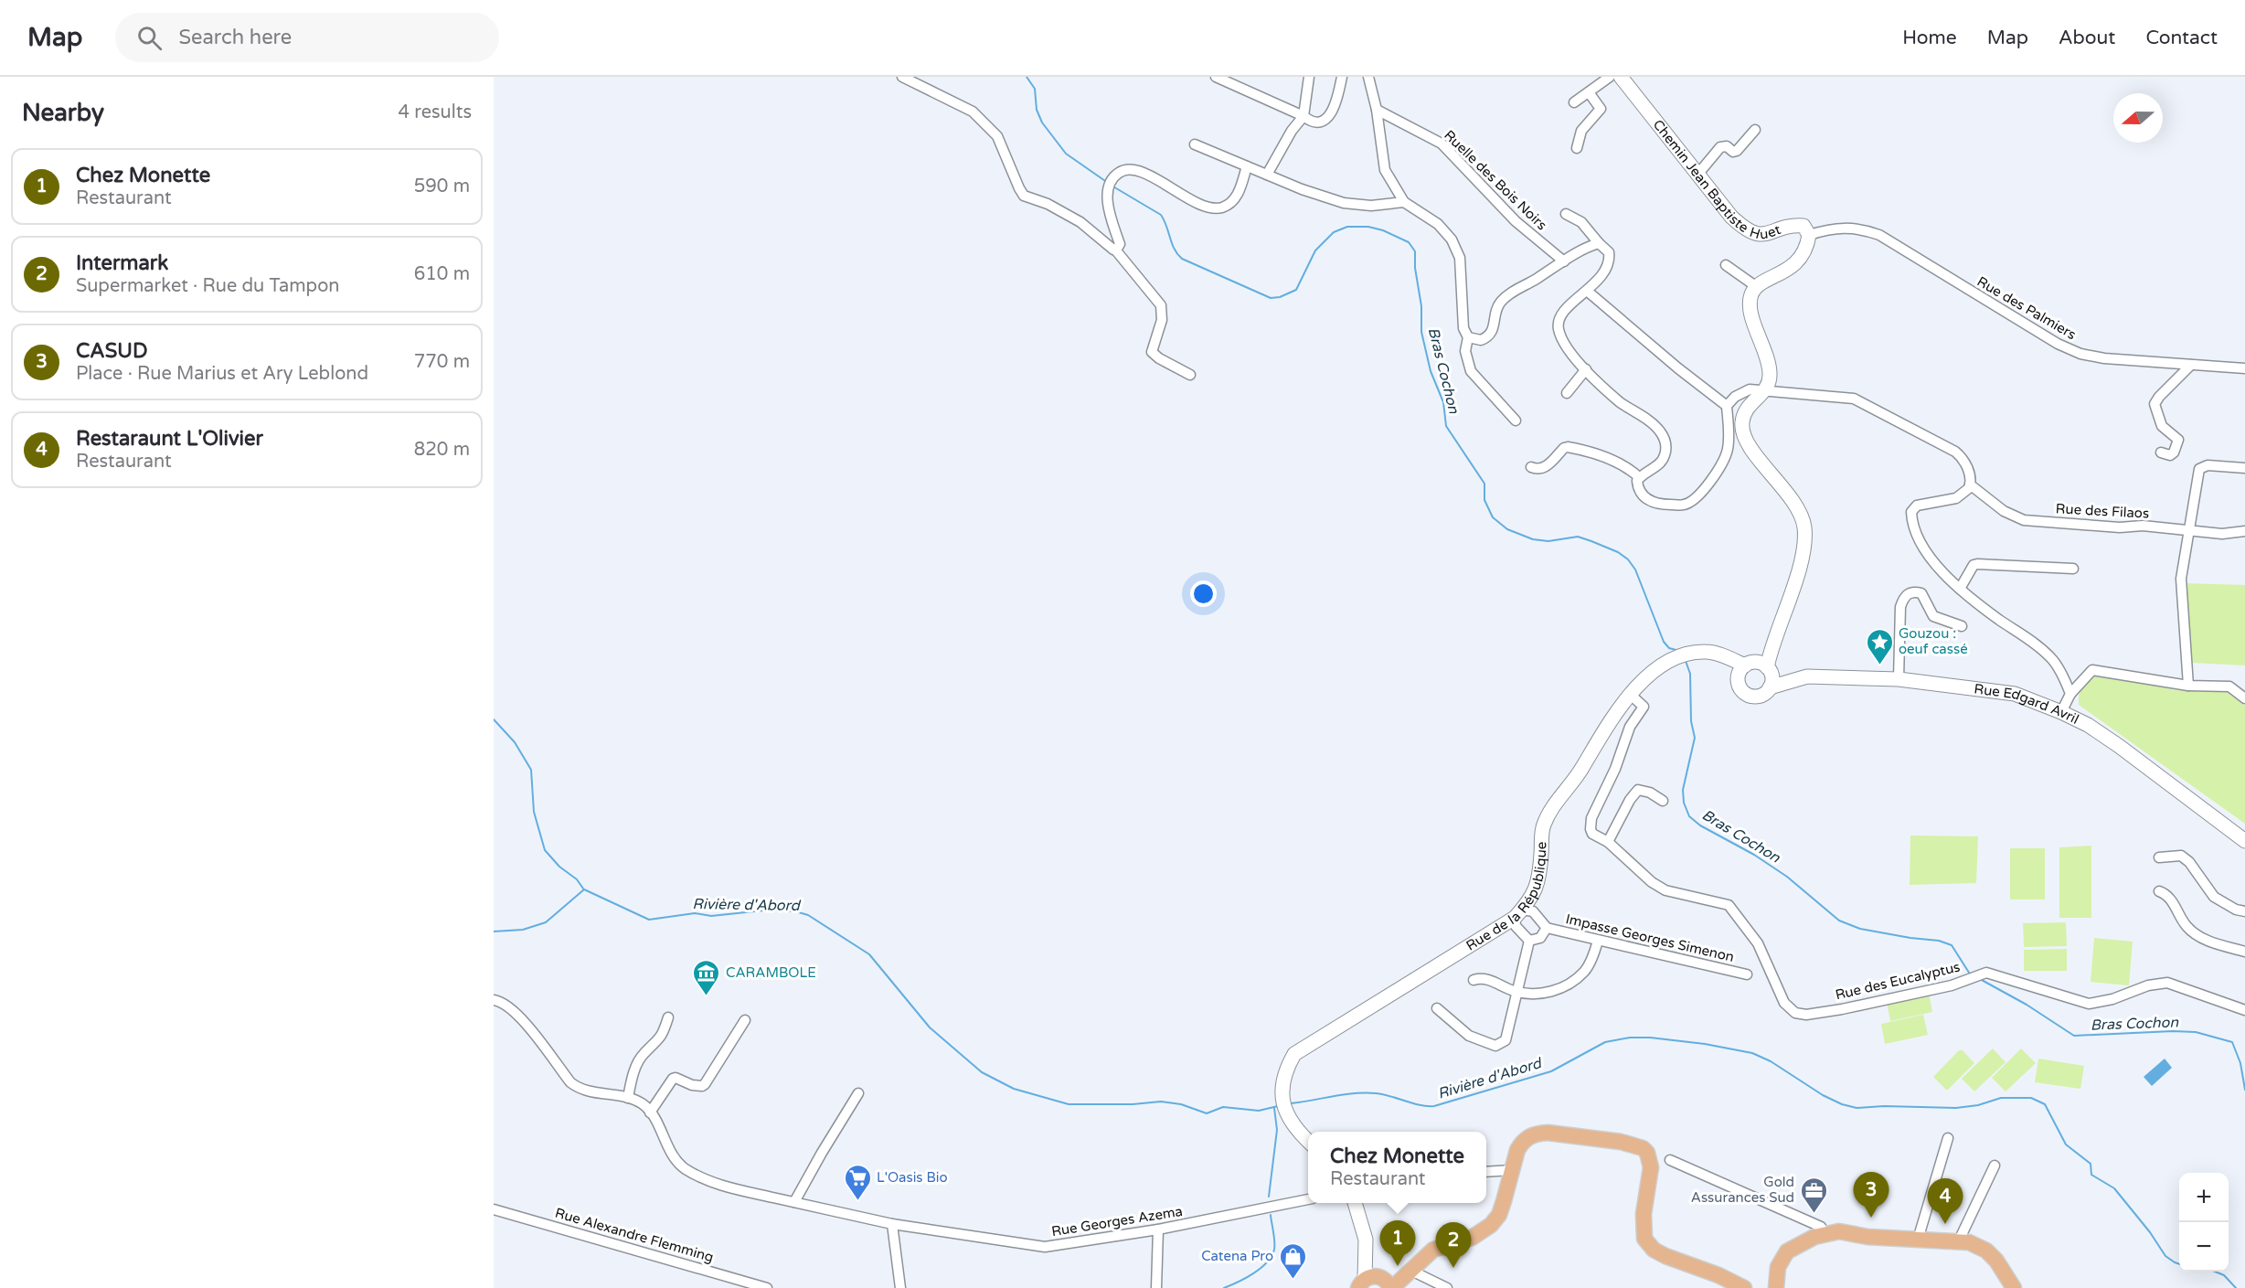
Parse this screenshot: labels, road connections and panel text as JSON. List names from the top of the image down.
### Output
{
  "streets": {
    "street": [
      "Chemin Jean Baptiste Huet",
      "Ruelle des Bois Noirs",
      "Rue des Palmiers",
      "Rue des Filaos",
      "Rue Edgard Avril",
      "Rue de la République",
      "Impasse Georges Simenon",
      "Rue des Eucalyptus",
      "Rue Georges Azema",
      "Rue Alexandre Flemming"
    ]
  },
  "crossings": [
    ["Chemin Jean Baptiste Huet", "Rue des Palmiers"],
    ["Rue Edgard Avril", "Rue de la République"]
  ],
  "water": ["Bras Cochon", "Rivière d'Abord"],
  "places": {
    "place": ["Gouzou : oeuf cassé"],
    "museum": ["CARAMBOLE"],
    "supermarket": ["L'Oasis Bio"],
    "office": ["Gold Assurances Sud"],
    "shop": ["Catena Pro"]
  },
  "north": "left",
  "page": {
    "header": "Map",
    "search": "Search here",
    "nav": [
      "Home",
      "Map",
      "About",
      "Contact"
    ],
    "heading": ["Nearby", "4 results"],
    "list": [
      {
        "mark": "1",
        "name": "Chez Monette",
        "note": "Restaurant",
        "value": "590 m"
      },
      {
        "mark": "2",
        "name": "Intermark",
        "note": "Supermarket · Rue du Tampon",
        "value": "610 m"
      },
      {
        "mark": "3",
        "name": "CASUD",
        "note": "Place · Rue Marius et Ary Leblond",
        "value": "770 m"
      },
      {
        "mark": "4",
        "name": "Restaraunt L'Olivier",
        "note": "Restaurant",
        "value": "820 m"
      }
    ],
    "popup": ["Chez Monette", "Restaurant"],
    "pins": [
      "3",
      "4",
      "1",
      "2"
    ],
    "map_buttons": ["+", "−"]
  }
}
